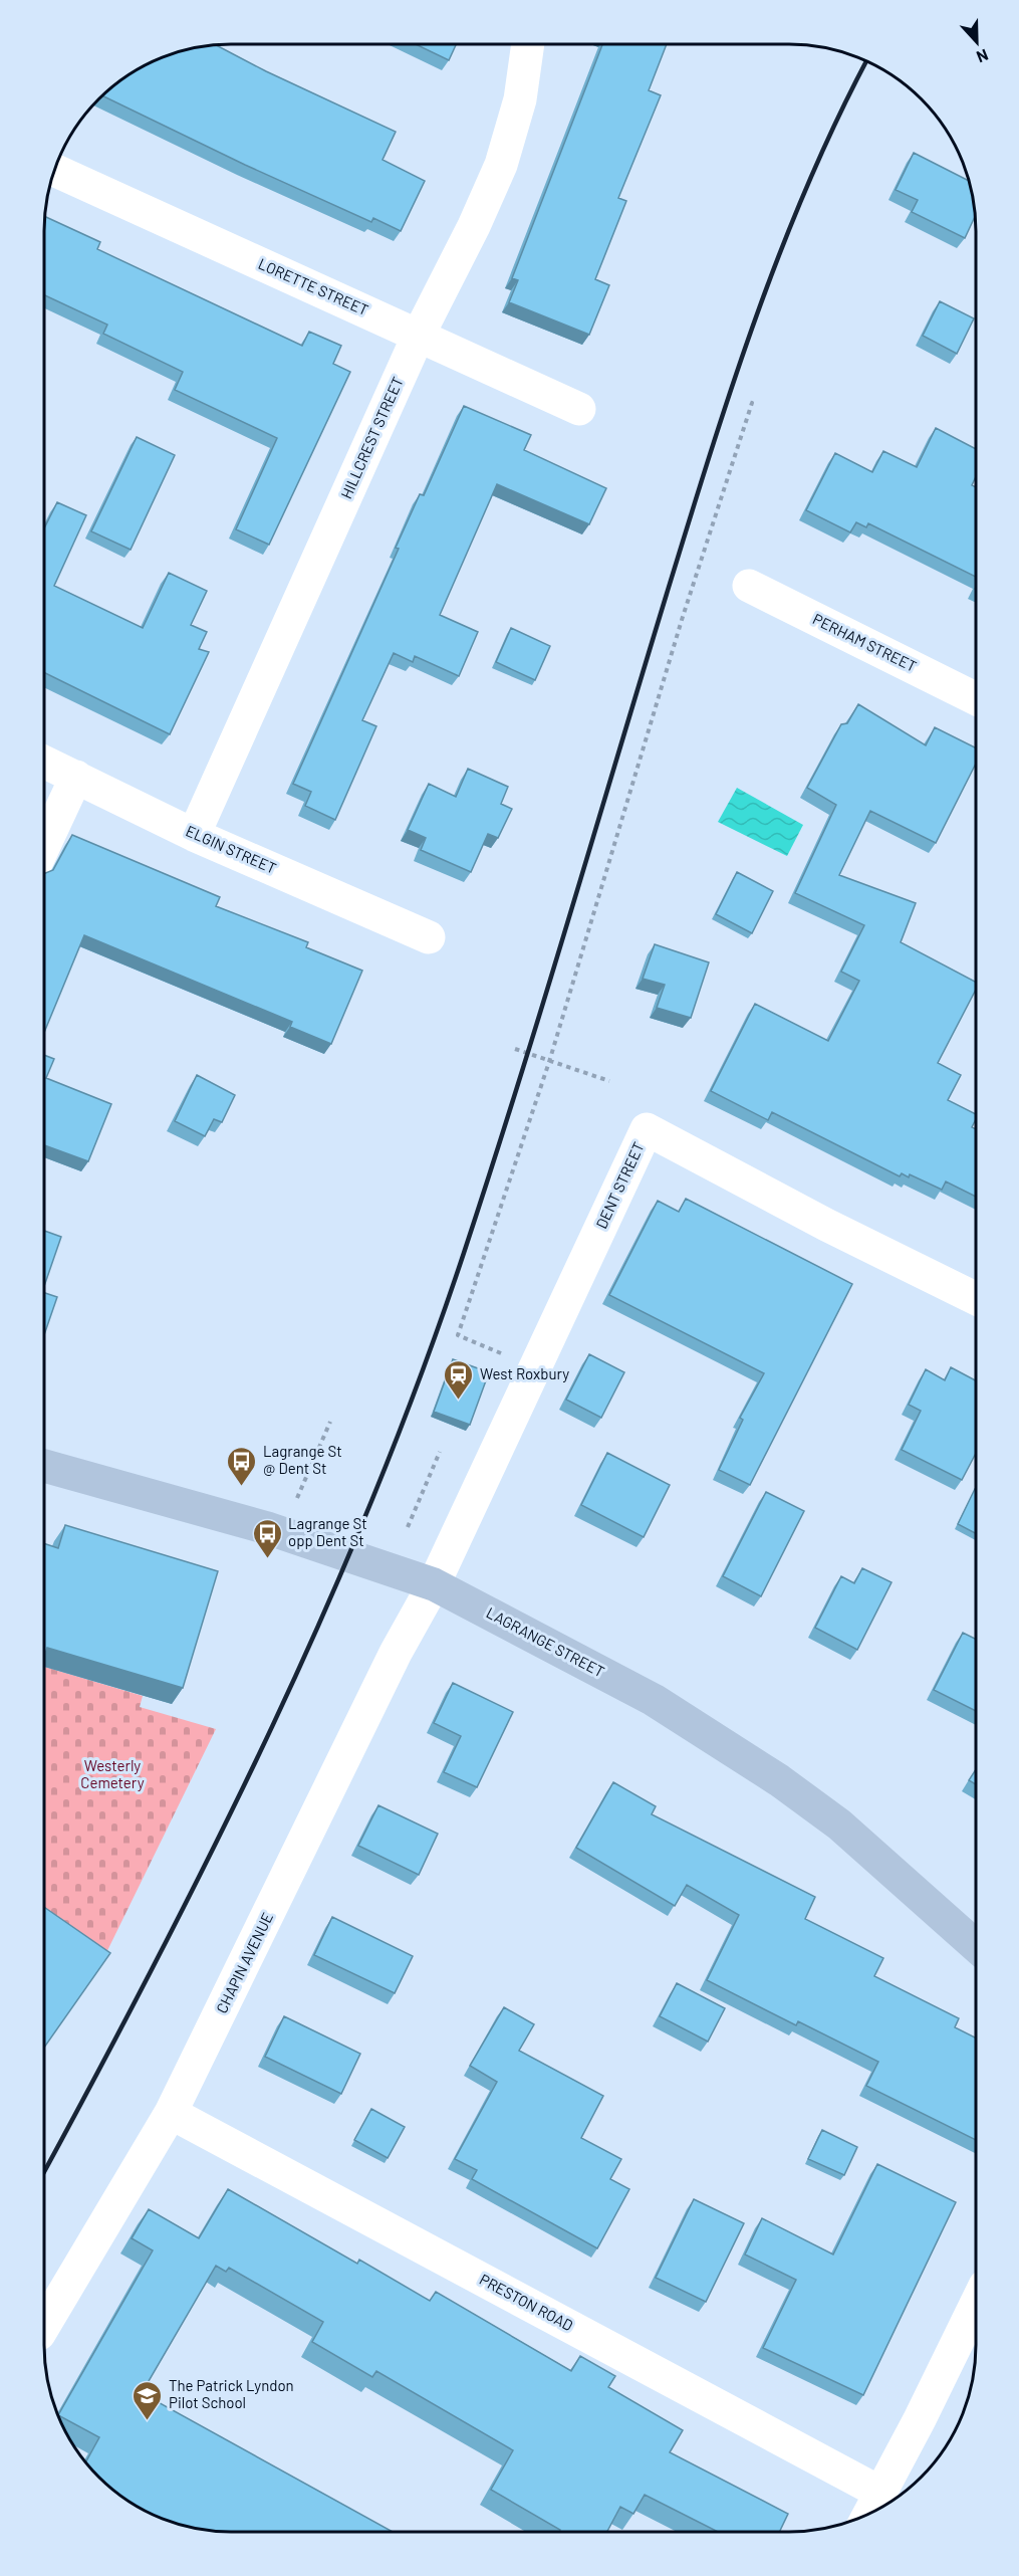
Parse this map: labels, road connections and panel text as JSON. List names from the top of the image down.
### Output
{
  "streets": {
    "main road": ["LAGRANGE STREET"],
    "street": [
      "LORETTE STREET",
      "HILLCREST STREET",
      "PERHAM STREET",
      "ELGIN STREET",
      "DENT STREET",
      "CHAPIN AVENUE",
      "PRESTON ROAD"
    ]
  },
  "crossings": [
    ["LORETTE STREET", "HILLCREST STREET"],
    ["HILLCREST STREET", "ELGIN STREET"],
    ["DENT STREET", "LAGRANGE STREET"],
    ["DENT STREET", "CHAPIN AVENUE"],
    ["LAGRANGE STREET", "CHAPIN AVENUE"],
    ["CHAPIN AVENUE", "PRESTON ROAD"]
  ],
  "parks": ["Westerly Cemetery"],
  "places": {
    "station": ["West Roxbury"],
    "bus stop": ["Lagrange St @ Dent St", "Lagrange St opp Dent St"],
    "school or university": ["The Patrick Lyndon Pilot School"]
  },
  "north": "bottom"
}
